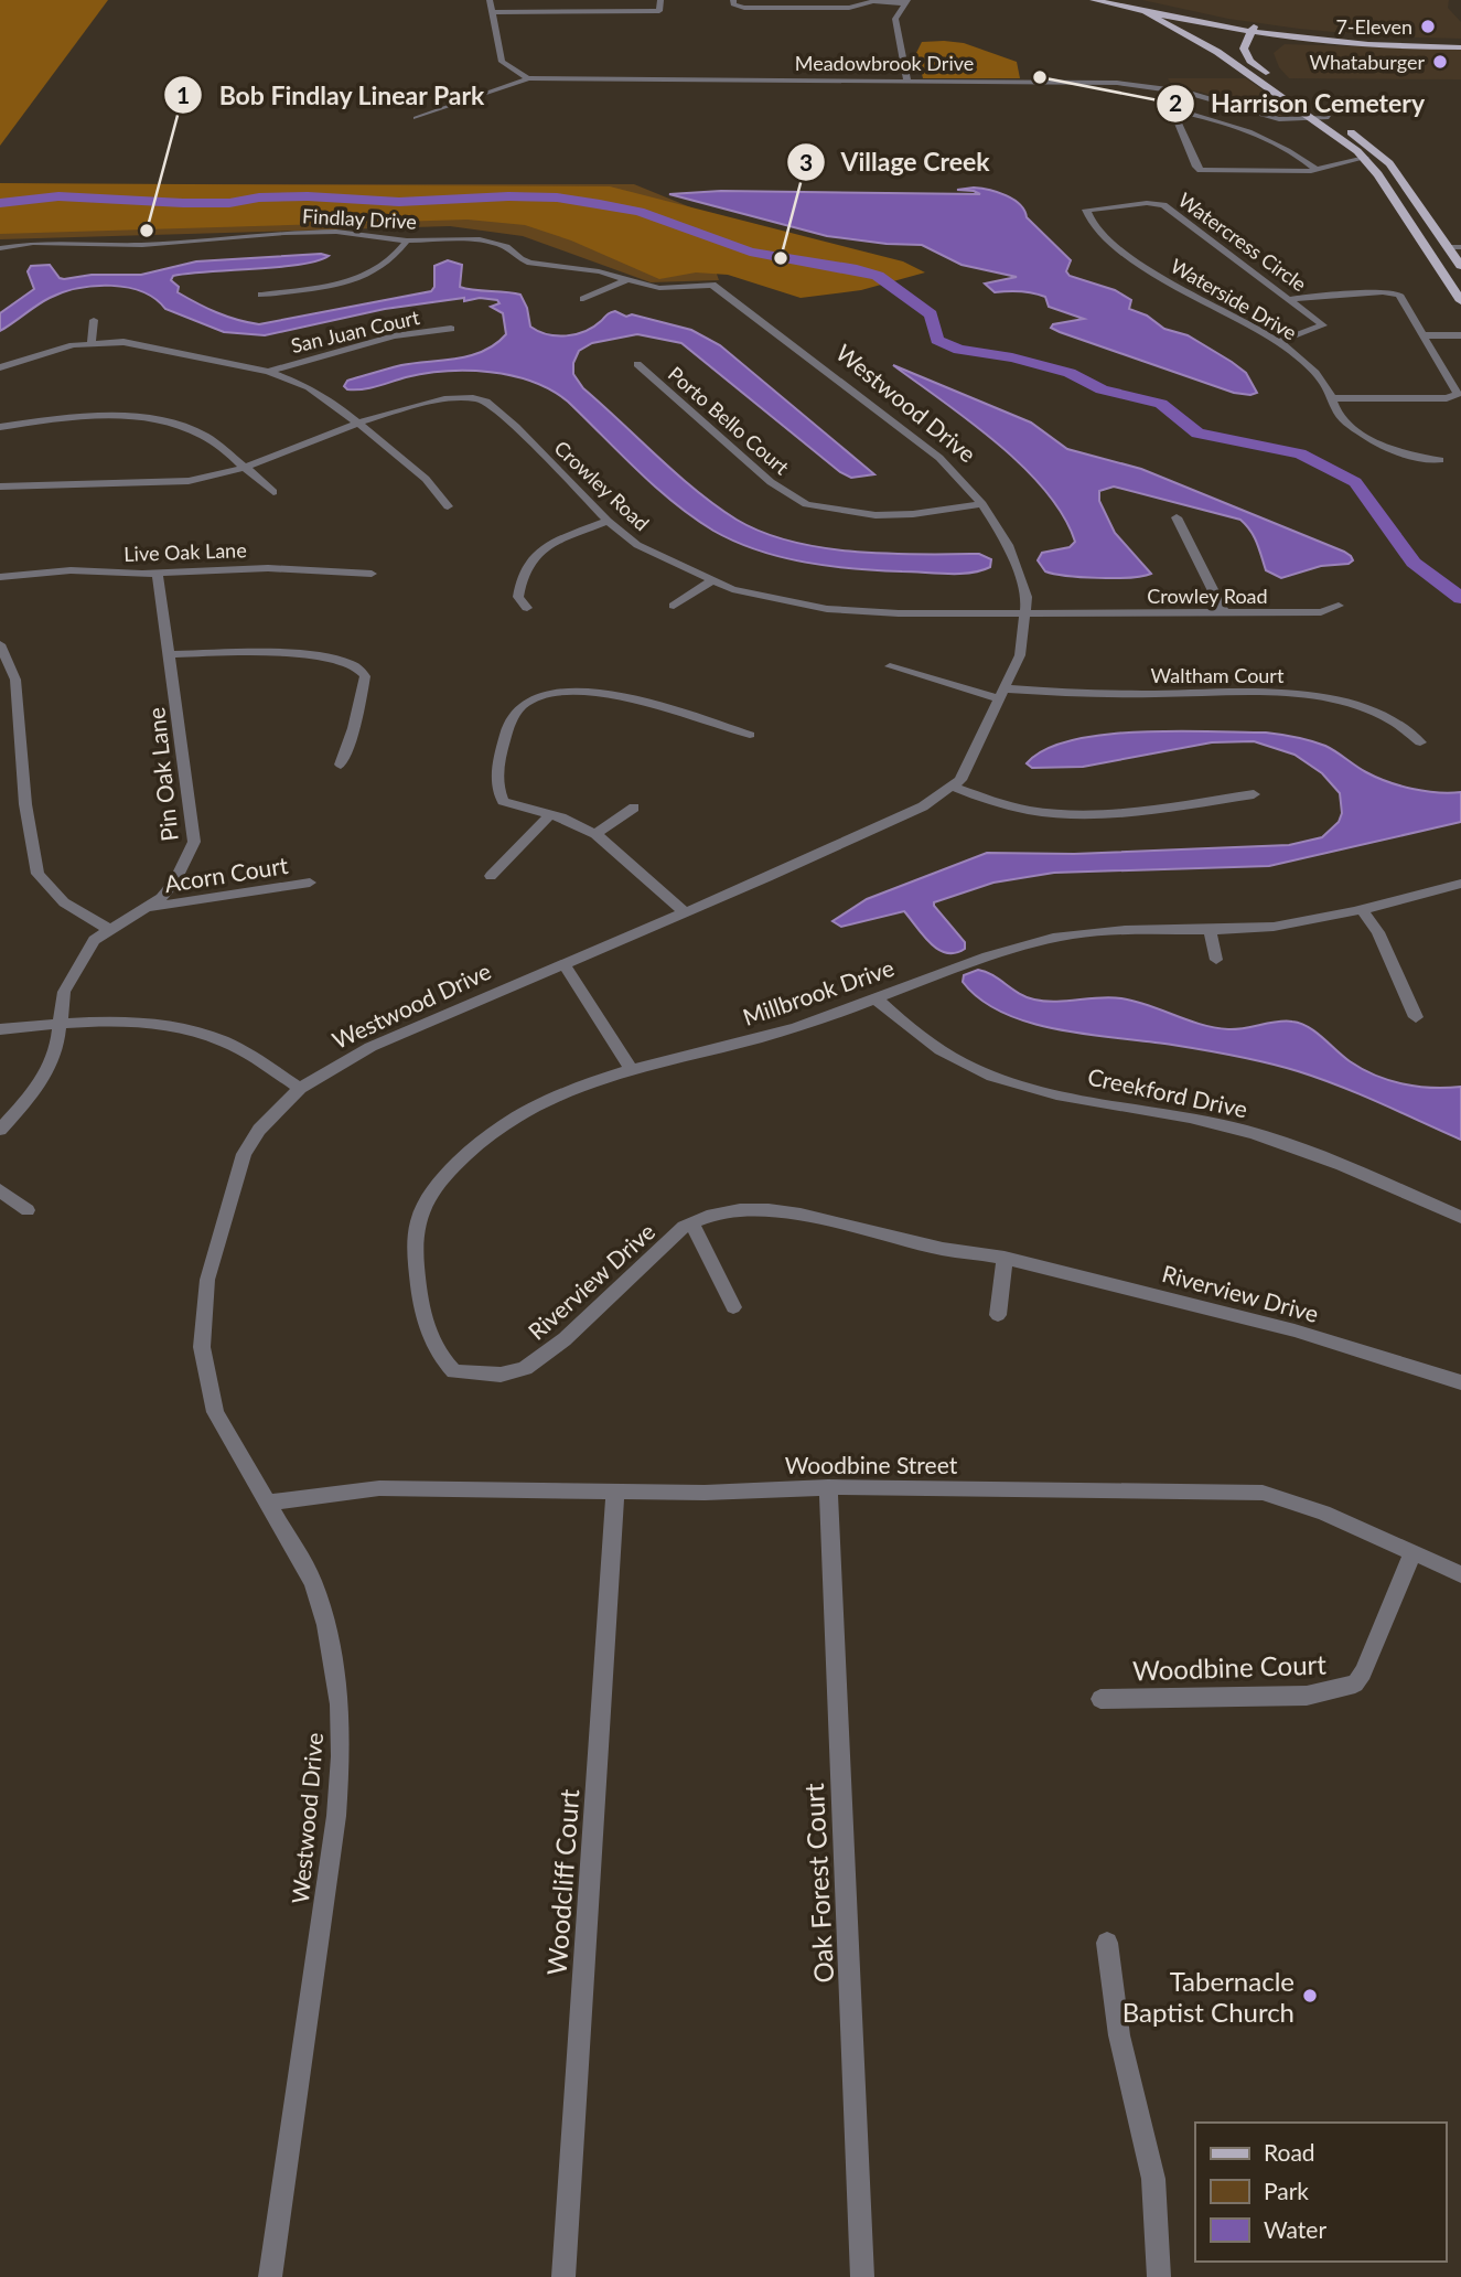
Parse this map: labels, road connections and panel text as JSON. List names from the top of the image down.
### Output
{
  "streets": {
    "street": [
      "Meadowbrook Drive",
      "Findlay Drive",
      "Watercress Circle",
      "Waterside Drive",
      "San Juan Court",
      "Westwood Drive",
      "Porto Bello Court",
      "Crowley Road",
      "Live Oak Lane",
      "Waltham Court",
      "Pin Oak Lane",
      "Acorn Court",
      "Millbrook Drive",
      "Creekford Drive",
      "Riverview Drive",
      "Woodbine Street",
      "Woodbine Court",
      "Woodcliff Court",
      "Oak Forest Court"
    ]
  },
  "crossings": [
    ["Findlay Drive", "Westwood Drive"],
    ["Watercress Circle", "Waterside Drive"],
    ["Westwood Drive", "Porto Bello Court"],
    ["Westwood Drive", "Crowley Road"],
    ["Westwood Drive", "Waltham Court"],
    ["Westwood Drive", "Woodbine Street"],
    ["Live Oak Lane", "Pin Oak Lane"],
    ["Pin Oak Lane", "Acorn Court"],
    ["Millbrook Drive", "Creekford Drive"],
    ["Millbrook Drive", "Riverview Drive"],
    ["Woodbine Street", "Woodbine Court"],
    ["Woodbine Street", "Woodcliff Court"],
    ["Woodbine Street", "Oak Forest Court"]
  ],
  "places": [
    "7-Eleven",
    "Whataburger",
    "Harrison Cemetery",
    "Bob Findlay Linear Park",
    "Village Creek",
    "Tabernacle Baptist Church"
  ],
  "legend": ["Road", "Park", "Water"]
}
